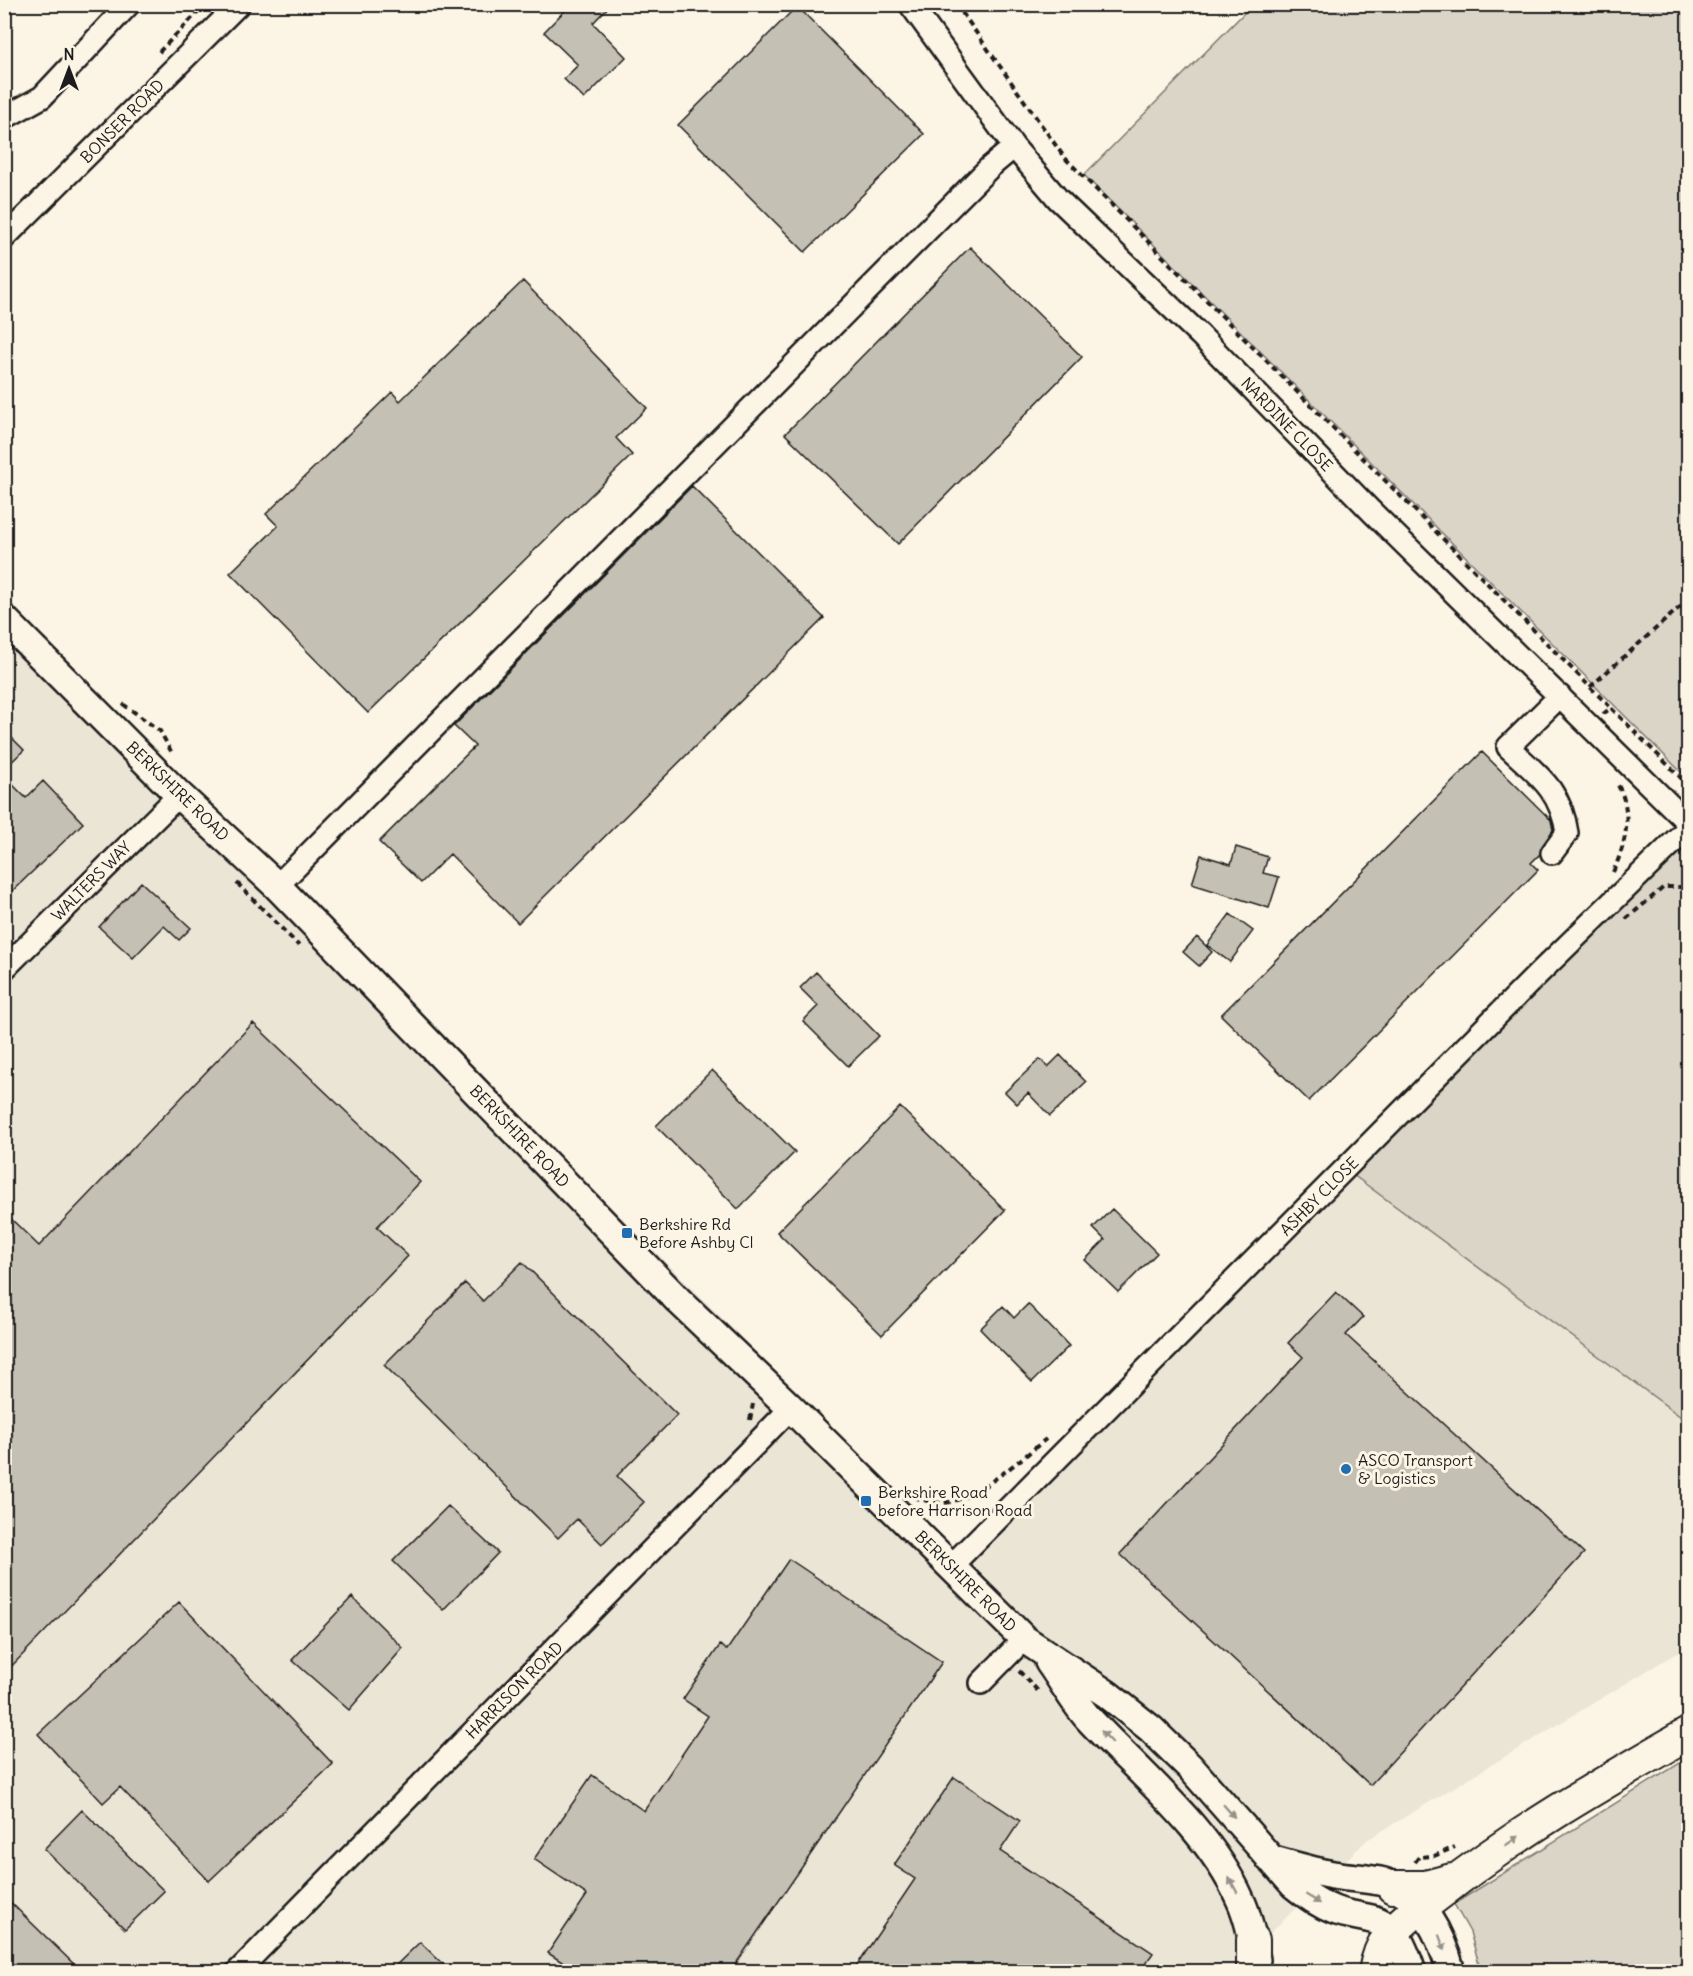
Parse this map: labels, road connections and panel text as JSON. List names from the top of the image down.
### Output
{
  "streets": {
    "main road": ["BERKSHIRE ROAD"],
    "street": [
      "BONSER ROAD",
      "NARDINE CLOSE",
      "WALTERS WAY",
      "ASHBY CLOSE",
      "HARRISON ROAD"
    ]
  },
  "crossings": [
    ["BERKSHIRE ROAD", "WALTERS WAY"],
    ["BERKSHIRE ROAD", "ASHBY CLOSE"],
    ["BERKSHIRE ROAD", "HARRISON ROAD"]
  ],
  "places": {
    "transit": ["Berkshire Rd Before Ashby Cl", "Berkshire Road before Harrison Road"],
    "other": ["ASCO Transport & Logistics"]
  },
  "north": "top"
}
